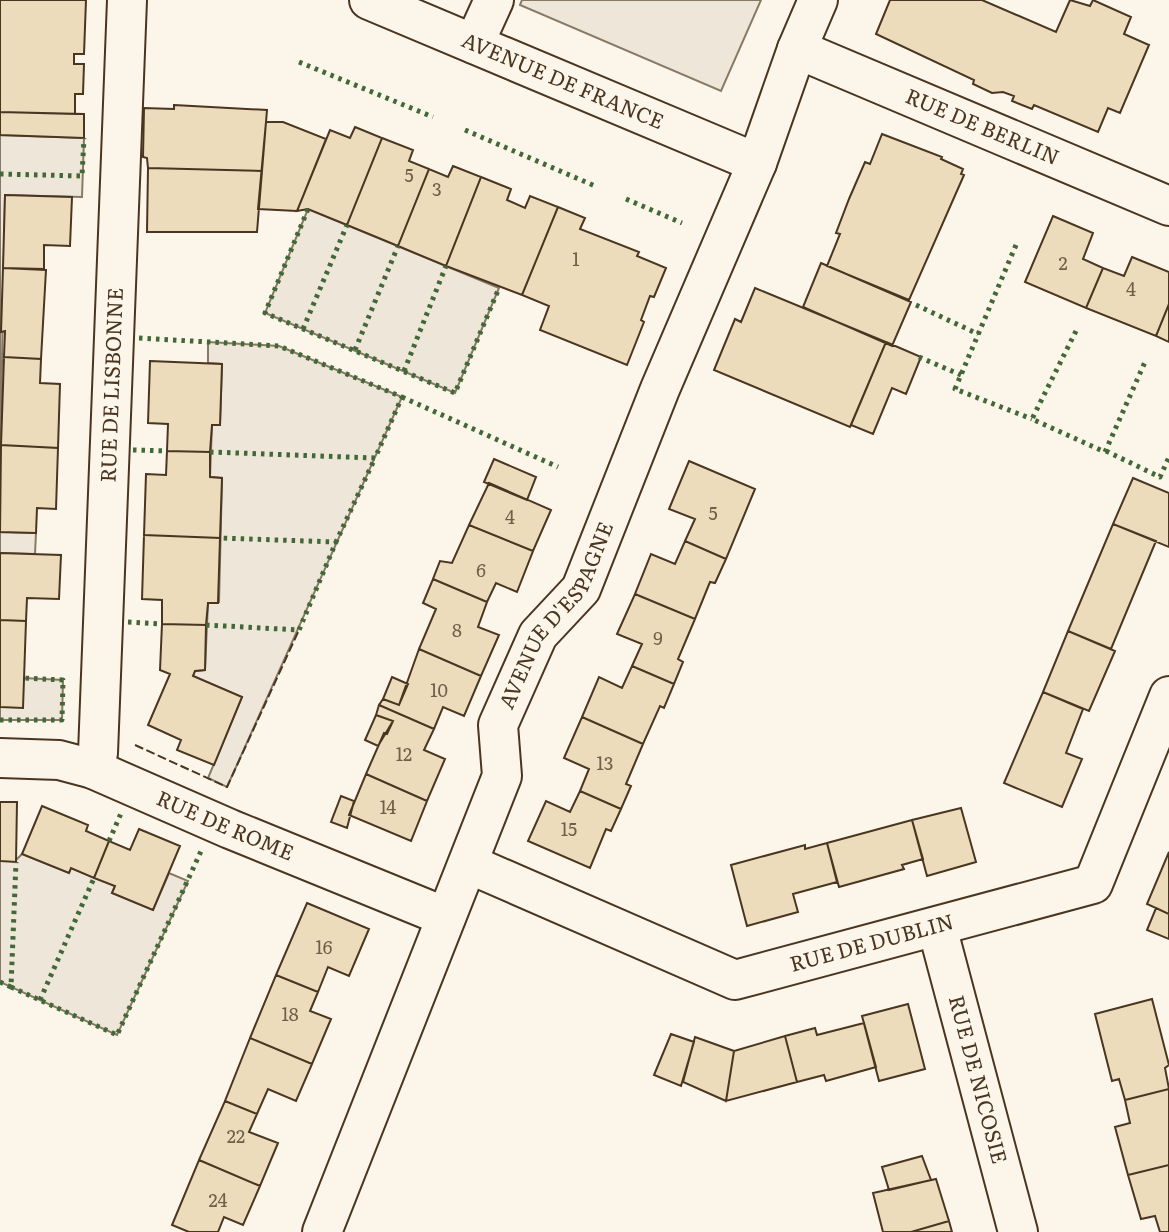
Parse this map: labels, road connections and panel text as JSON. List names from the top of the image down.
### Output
{
  "streets": {
    "street": [
      "AVENUE DE FRANCE",
      "RUE DE BERLIN",
      "RUE DE LISBONNE",
      "AVENUE D'ESPAGNE",
      "RUE DE ROME",
      "RUE DE DUBLIN",
      "RUE DE NICOSIE"
    ]
  },
  "crossings": [
    ["AVENUE DE FRANCE", "AVENUE D'ESPAGNE"],
    ["RUE DE BERLIN", "AVENUE D'ESPAGNE"],
    ["RUE DE LISBONNE", "RUE DE ROME"],
    ["AVENUE D'ESPAGNE", "RUE DE ROME"],
    ["AVENUE D'ESPAGNE", "RUE DE DUBLIN"],
    ["RUE DE DUBLIN", "RUE DE NICOSIE"]
  ],
  "house_numbers": [
    "5",
    "3",
    "1",
    "2",
    "4",
    "5",
    "4",
    "6",
    "8",
    "9",
    "10",
    "12",
    "13",
    "14",
    "15",
    "16",
    "18",
    "22",
    "24"
  ]
}
